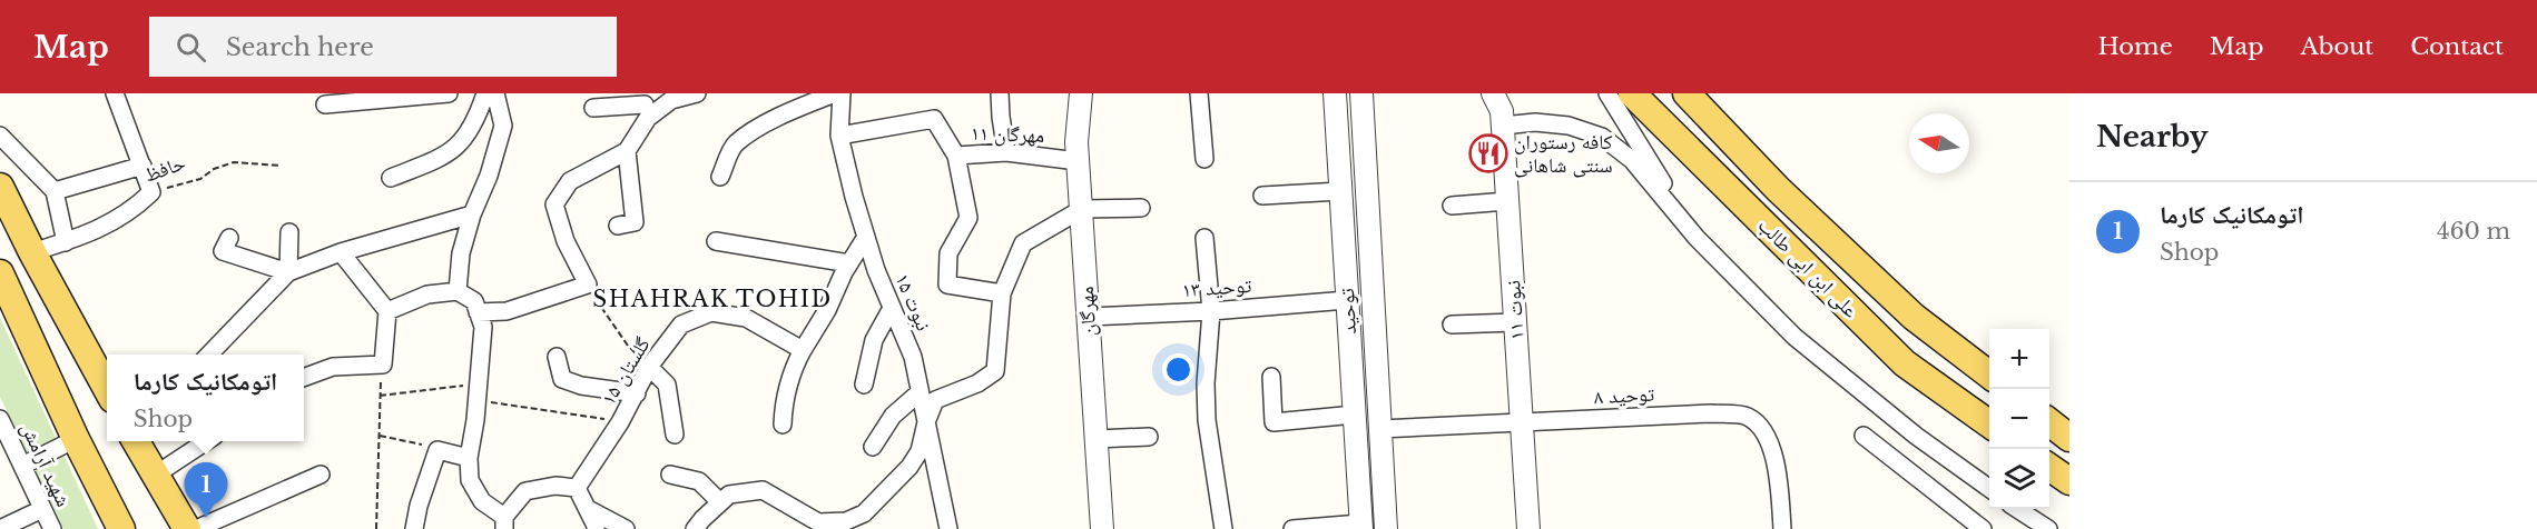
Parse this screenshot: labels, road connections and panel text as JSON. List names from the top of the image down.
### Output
{
  "streets": {
    "main road": ["علی ابن ابی طالب"],
    "street": [
      "مهرگان ۱۱",
      "حافظ",
      "توحید ۱۳",
      "نبوت ۱۵",
      "نبوت ۱۱",
      "مهرگان",
      "توحید",
      "گلستان ۱۵",
      "توحید ۸",
      "شهید آرامش"
    ]
  },
  "crossings": [
    ["مهرگان ۱۱", "نبوت ۱۵"],
    ["مهرگان ۱۱", "مهرگان"],
    ["توحید ۱۳", "مهرگان"],
    ["توحید ۱۳", "توحید"],
    ["نبوت ۱۱", "توحید ۸"],
    ["توحید", "توحید ۸"]
  ],
  "districts": ["SHAHRAK TOHID"],
  "places": {
    "restaurant": ["کافه رستوران سنتی شاهانی"]
  },
  "north": "left",
  "page": {
    "header": "Map",
    "search": "Search here",
    "nav": [
      "Home",
      "Map",
      "About",
      "Contact"
    ],
    "heading": "Nearby",
    "list": [
      {
        "mark": "1",
        "name": "اتومکانیک کارما",
        "note": "Shop",
        "value": "460 m"
      }
    ],
    "map_buttons": ["+", "−"],
    "popup": ["اتومکانیک کارما", "Shop"],
    "pins": "1"
  }
}
